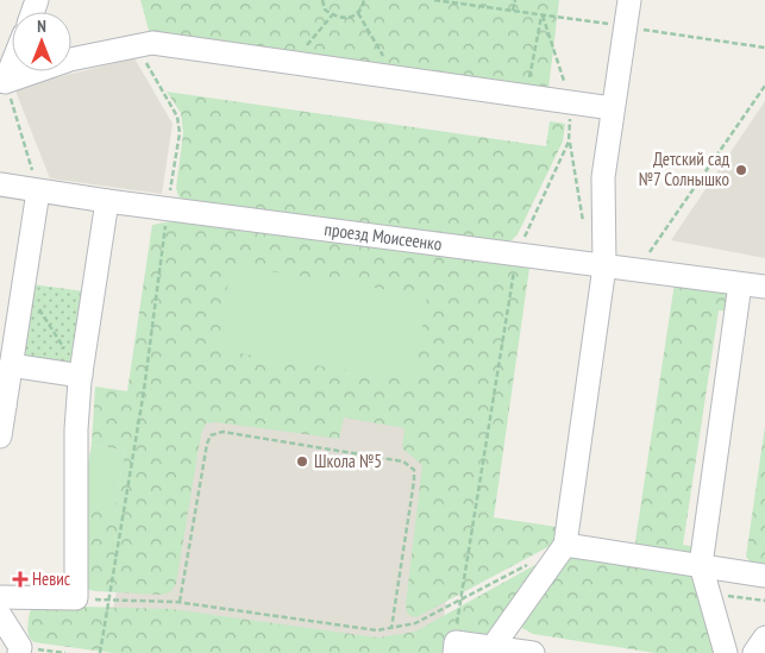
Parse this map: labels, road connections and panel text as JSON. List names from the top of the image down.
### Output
{
  "streets": {
    "street": ["проезд Моисеенко"]
  },
  "places": {
    "other": ["Детский сад №7 Солнышко", "Школа №5"],
    "health": ["Невис"]
  },
  "north": "top"
}
